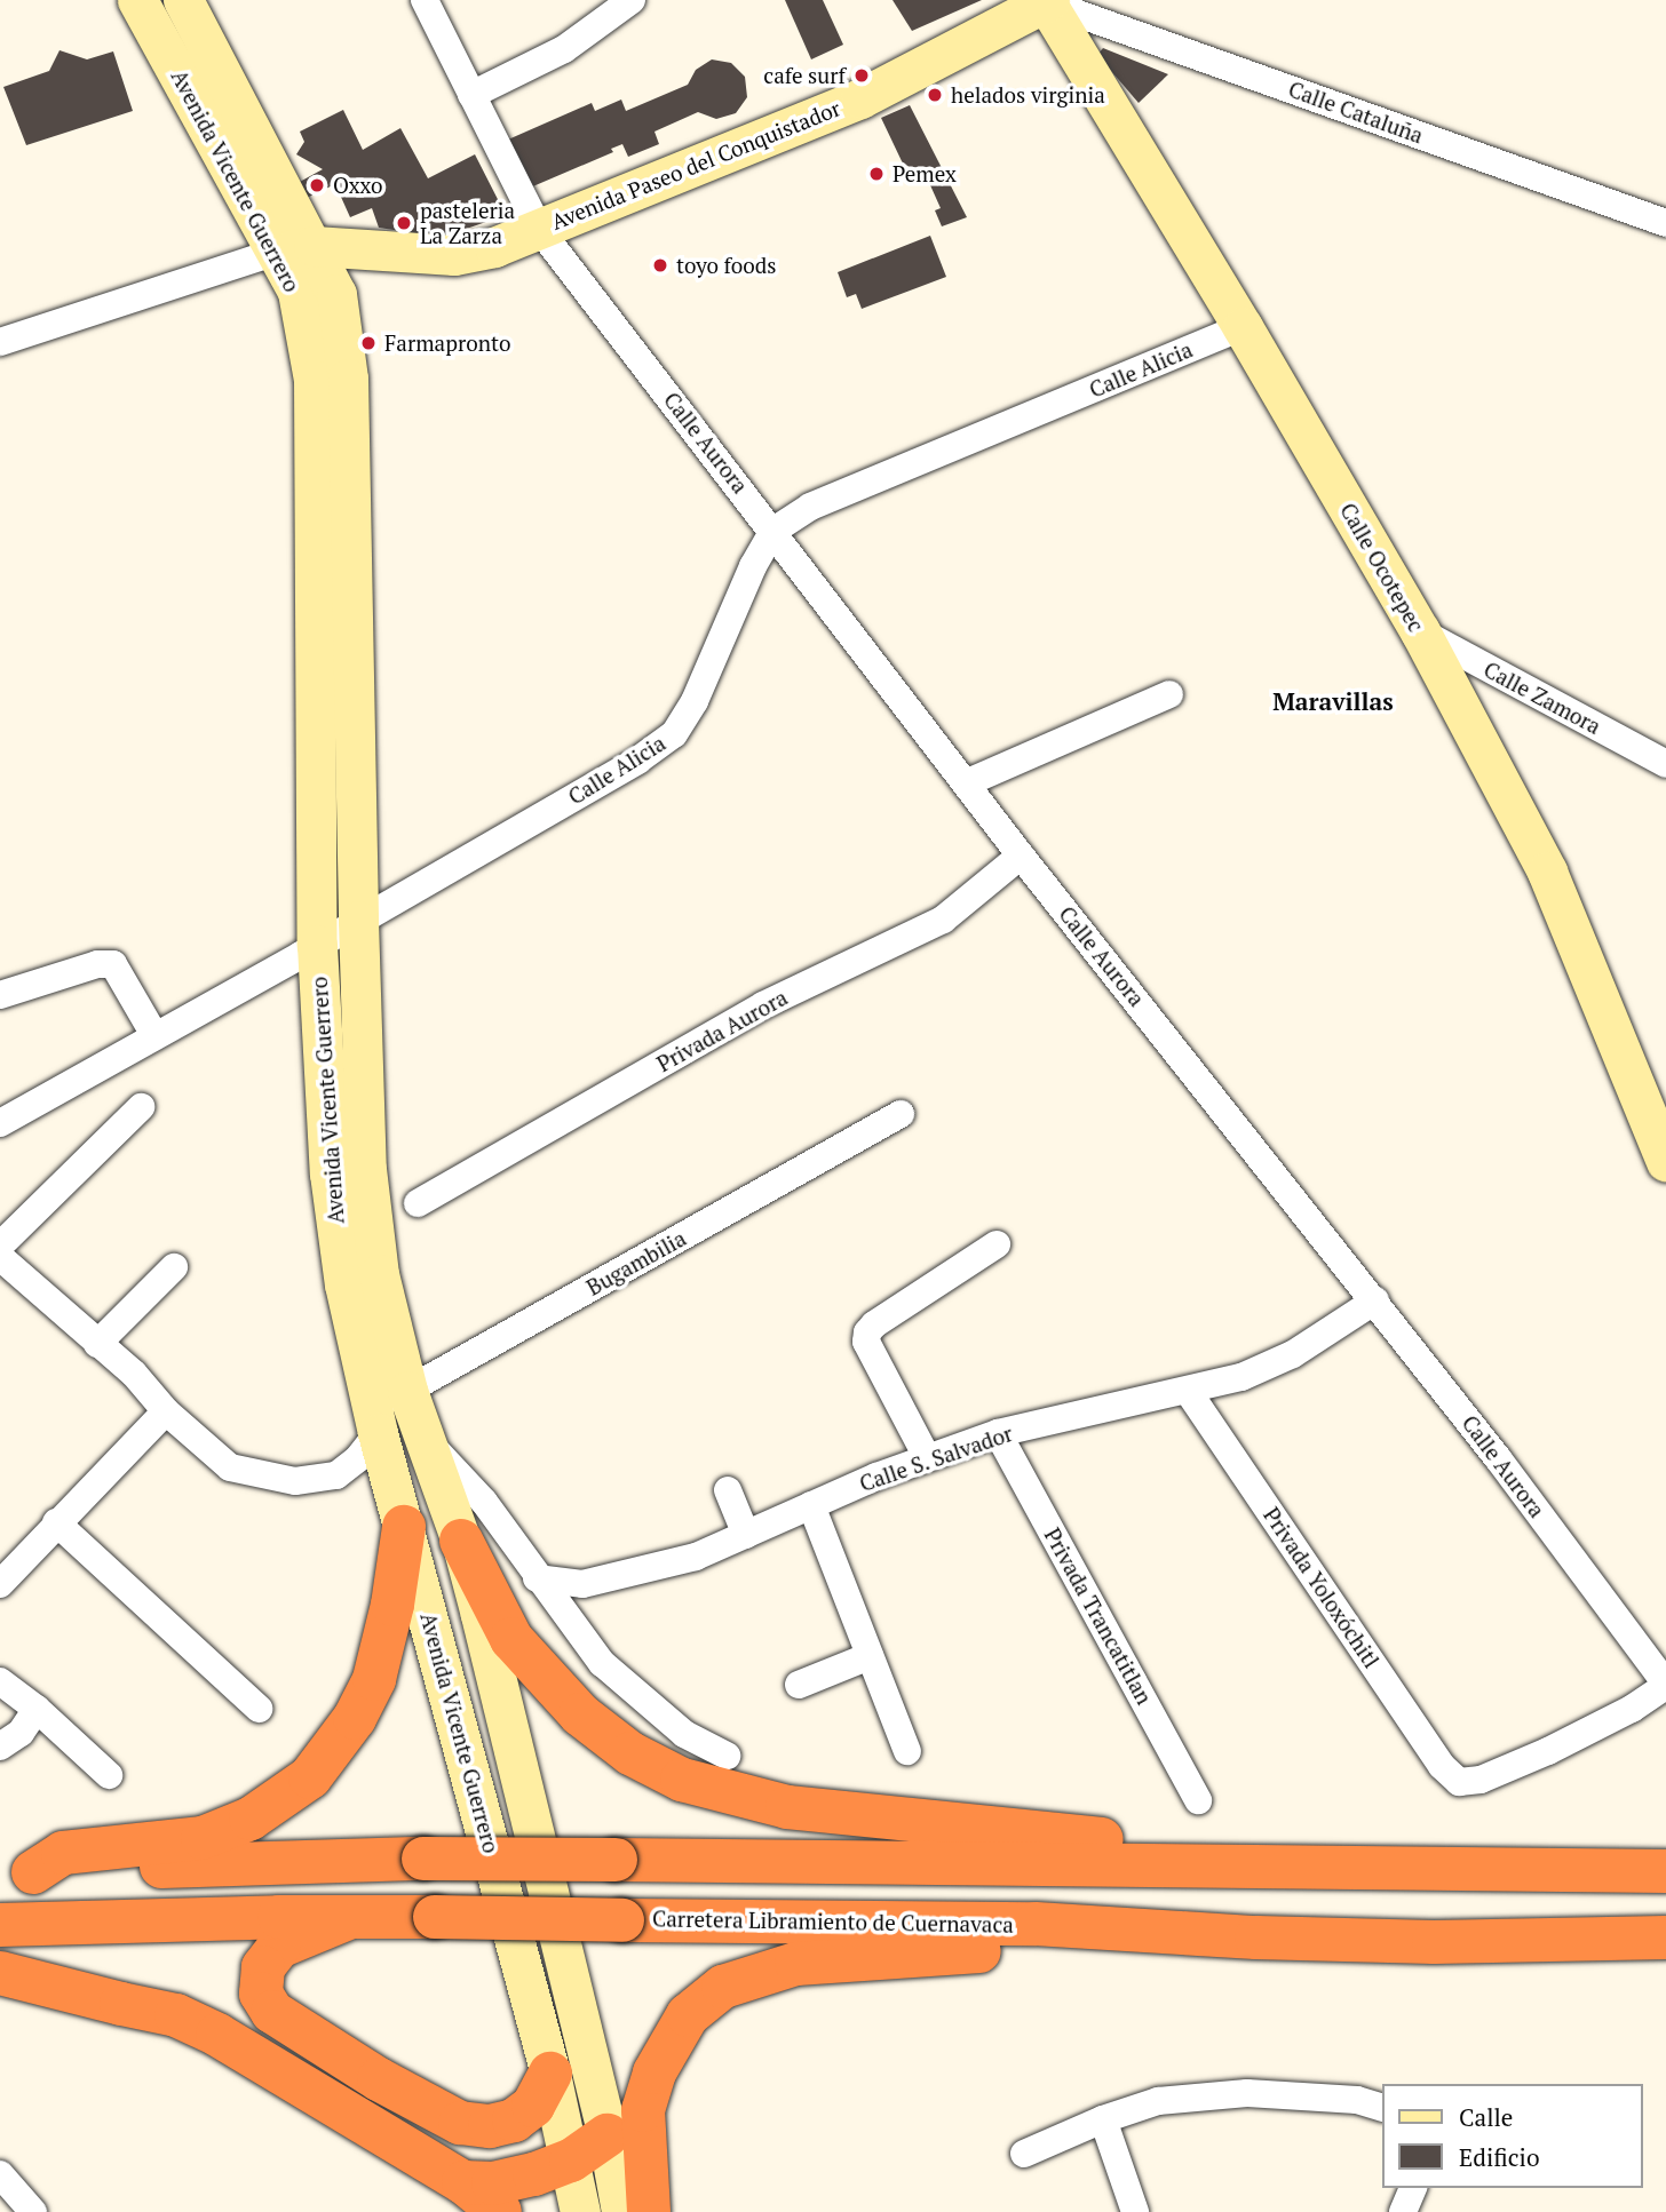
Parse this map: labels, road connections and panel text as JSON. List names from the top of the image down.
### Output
{
  "streets": {
    "highway": ["Carretera Libramiento de Cuernavaca"],
    "main road": ["Avenida Paseo del Conquistador", "Avenida Vicente Guerrero", "Calle Ocotepec"],
    "street": [
      "Calle Cataluña",
      "Calle Alicia",
      "Calle Aurora",
      "Calle Zamora",
      "Privada Aurora",
      "Bugambilia",
      "Calle S. Salvador",
      "Privada Yoloxóchitl",
      "Privada Trancatitlan"
    ]
  },
  "crossings": [
    ["Calle Cataluña", "Avenida Paseo del Conquistador"],
    ["Calle Cataluña", "Calle Ocotepec"],
    ["Avenida Paseo del Conquistador", "Avenida Vicente Guerrero"],
    ["Avenida Paseo del Conquistador", "Calle Aurora"],
    ["Avenida Paseo del Conquistador", "Calle Ocotepec"],
    ["Avenida Vicente Guerrero", "Calle Alicia"],
    ["Avenida Vicente Guerrero", "Bugambilia"],
    ["Calle Alicia", "Calle Aurora"],
    ["Calle Alicia", "Calle Ocotepec"],
    ["Calle Aurora", "Privada Aurora"],
    ["Calle Aurora", "Calle S. Salvador"],
    ["Calle Aurora", "Privada Yoloxóchitl"],
    ["Calle Ocotepec", "Calle Zamora"],
    ["Calle S. Salvador", "Privada Yoloxóchitl"],
    ["Calle S. Salvador", "Privada Trancatitlan"]
  ],
  "districts": ["Maravillas"],
  "places": [
    "cafe surf",
    "helados virginia",
    "Pemex",
    "Oxxo",
    "pasteleria La Zarza",
    "toyo foods",
    "Farmapronto"
  ],
  "legend": ["Calle", "Edificio"]
}
